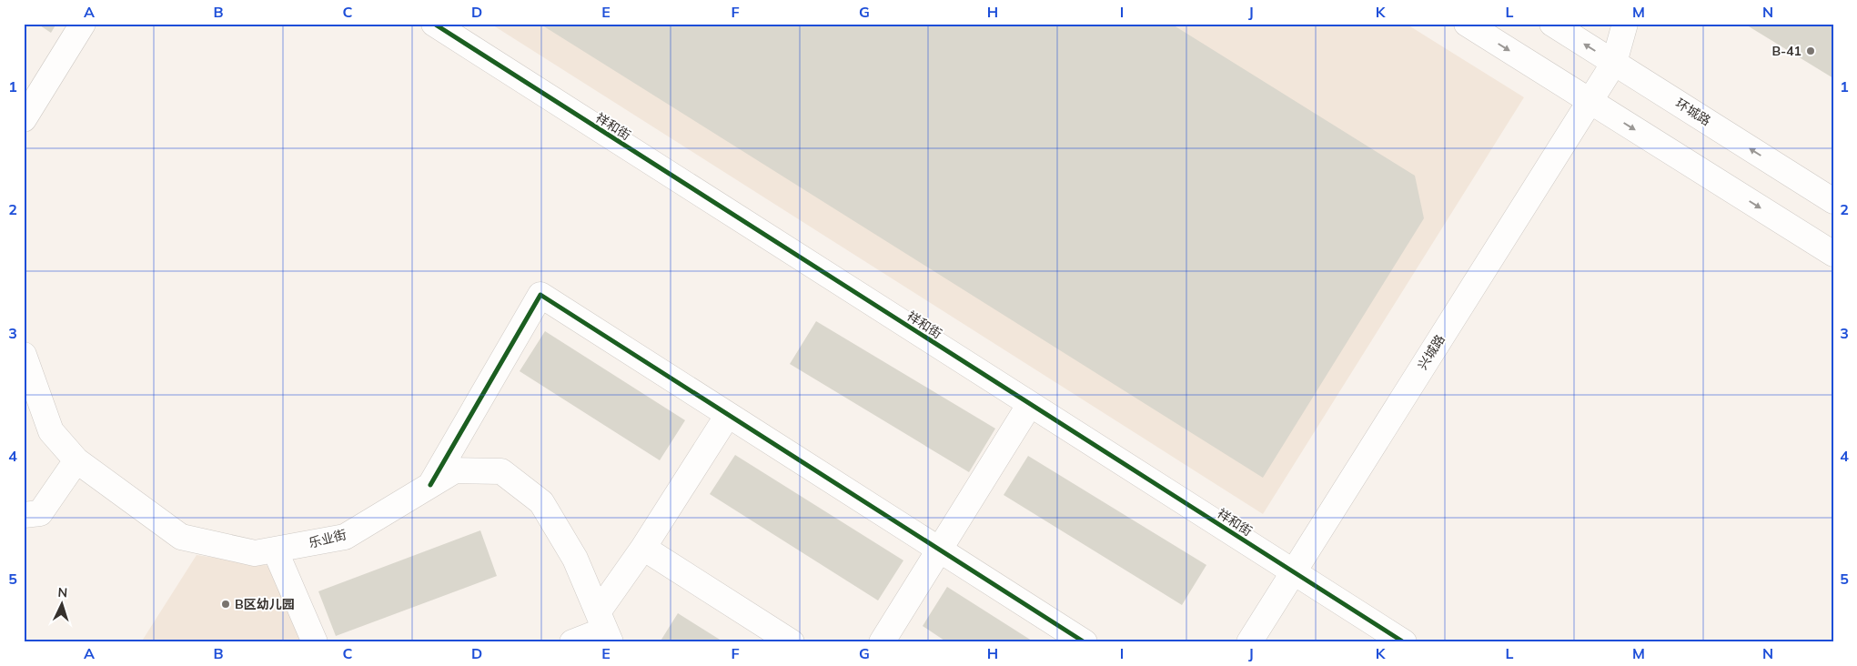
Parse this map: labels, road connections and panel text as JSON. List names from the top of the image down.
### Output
{
  "streets": {
    "street": [
      "环城路",
      "祥和街",
      "兴城路",
      "乐业街"
    ]
  },
  "crossings": [
    ["环城路", "兴城路"],
    ["祥和街", "兴城路"]
  ],
  "places": ["B-41", "B区幼儿园"],
  "north": "top",
  "grid": {
    "columns": [
      "A",
      "B",
      "C",
      "D",
      "E",
      "F",
      "G",
      "H",
      "I",
      "J",
      "K",
      "L",
      "M",
      "N"
    ],
    "rows": [
      "1",
      "2",
      "3",
      "4",
      "5"
    ]
  }
}
